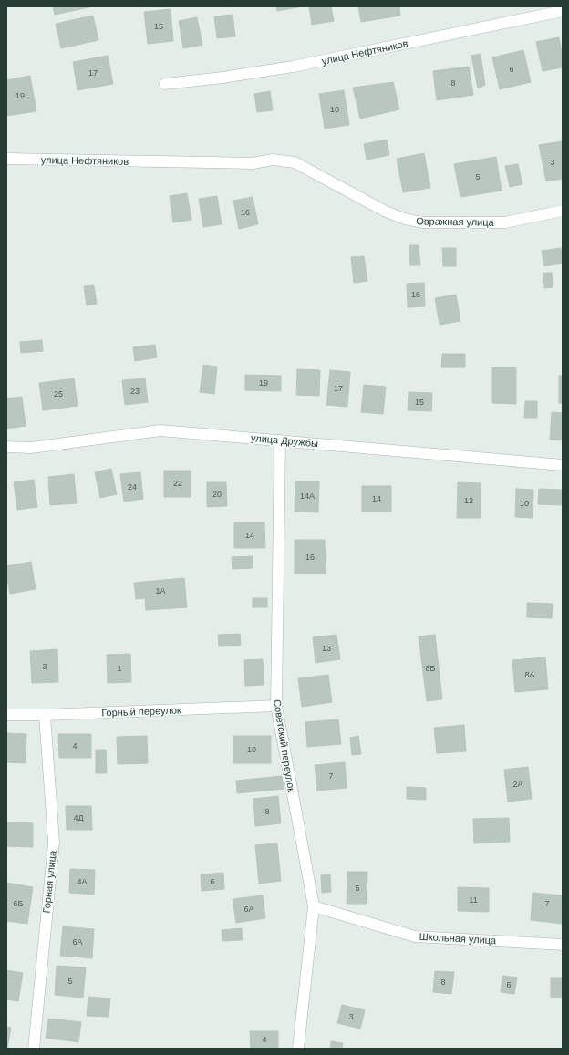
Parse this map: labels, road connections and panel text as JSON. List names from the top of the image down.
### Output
{
  "streets": {
    "street": [
      "улица Нефтяников",
      "Овражная улица",
      "улица Дружбы",
      "Горный переулок",
      "Советский переулок",
      "Горная улица",
      "Школьная улица"
    ]
  },
  "crossings": [
    ["улица Нефтяников", "Овражная улица"],
    ["улица Дружбы", "Советский переулок"],
    ["Горный переулок", "Советский переулок"],
    ["Горный переулок", "Горная улица"],
    ["Советский переулок", "Школьная улица"]
  ],
  "house_numbers": [
    "15",
    "6",
    "17",
    "8",
    "19",
    "10",
    "3",
    "5",
    "16",
    "16",
    "19",
    "17",
    "23",
    "25",
    "15",
    "22",
    "24",
    "20",
    "14А",
    "14",
    "12",
    "10",
    "14",
    "16",
    "1А",
    "13",
    "3",
    "1",
    "8Б",
    "8А",
    "4",
    "10",
    "7",
    "2А",
    "8",
    "4Д",
    "4А",
    "6",
    "5",
    "11",
    "6Б",
    "7",
    "6А",
    "6А",
    "5",
    "8",
    "6",
    "3",
    "4"
  ]
}
